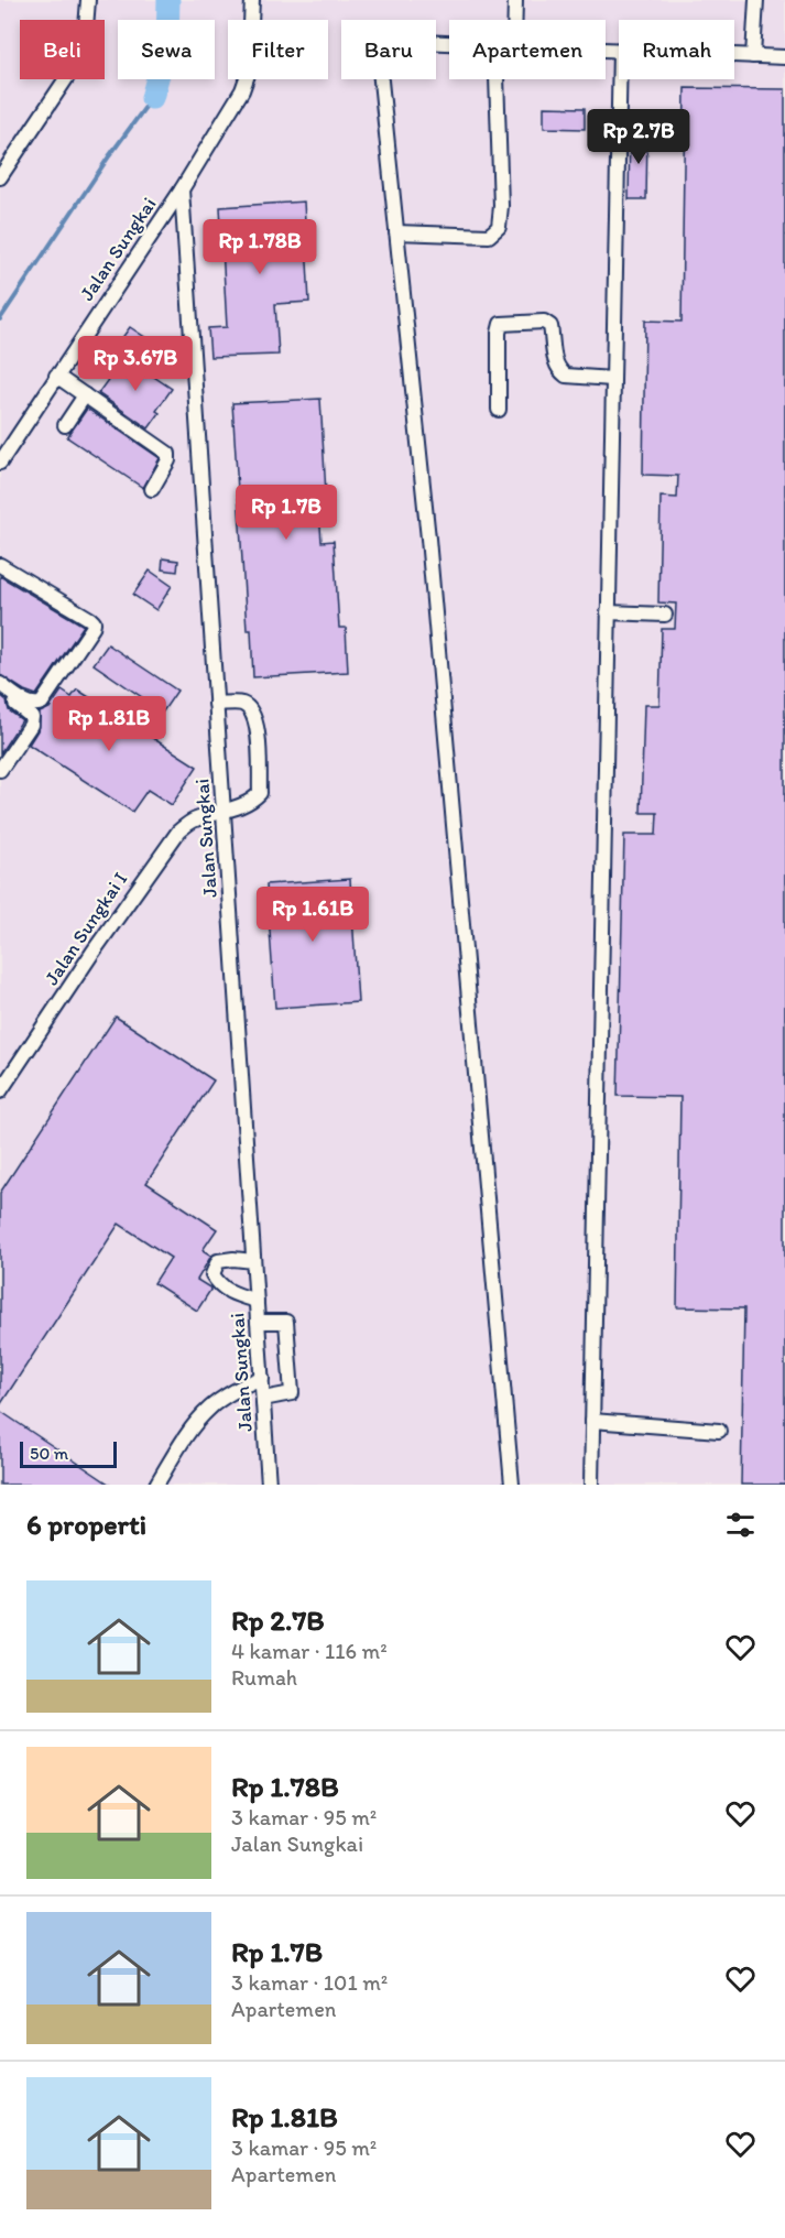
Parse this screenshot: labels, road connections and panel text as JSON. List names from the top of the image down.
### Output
{
  "streets": {
    "street": ["Jalan Sungkai", "Jalan Sungkai I"]
  },
  "crossings": [
    ["Jalan Sungkai", "Jalan Sungkai I"]
  ],
  "scale_bar": "50 m",
  "page": {
    "chip": [
      "Beli",
      "Sewa",
      "Filter",
      "Baru",
      "Apartemen",
      "Rumah"
    ],
    "price": [
      "Rp 2.7B",
      "Rp 1.78B",
      "Rp 3.67B",
      "Rp 1.7B",
      "Rp 1.81B",
      "Rp 1.61B"
    ],
    "scale": "50 m",
    "heading": "6 properti",
    "list": [
      {
        "name": "Rp 2.7B",
        "note": "4 kamar · 116 m² · Rumah"
      },
      {
        "name": "Rp 1.78B",
        "note": "3 kamar · 95 m² · Jalan Sungkai"
      },
      {
        "name": "Rp 1.7B",
        "note": "3 kamar · 101 m² · Apartemen"
      },
      {
        "name": "Rp 1.81B",
        "note": "3 kamar · 95 m² · Apartemen"
      }
    ]
  }
}
